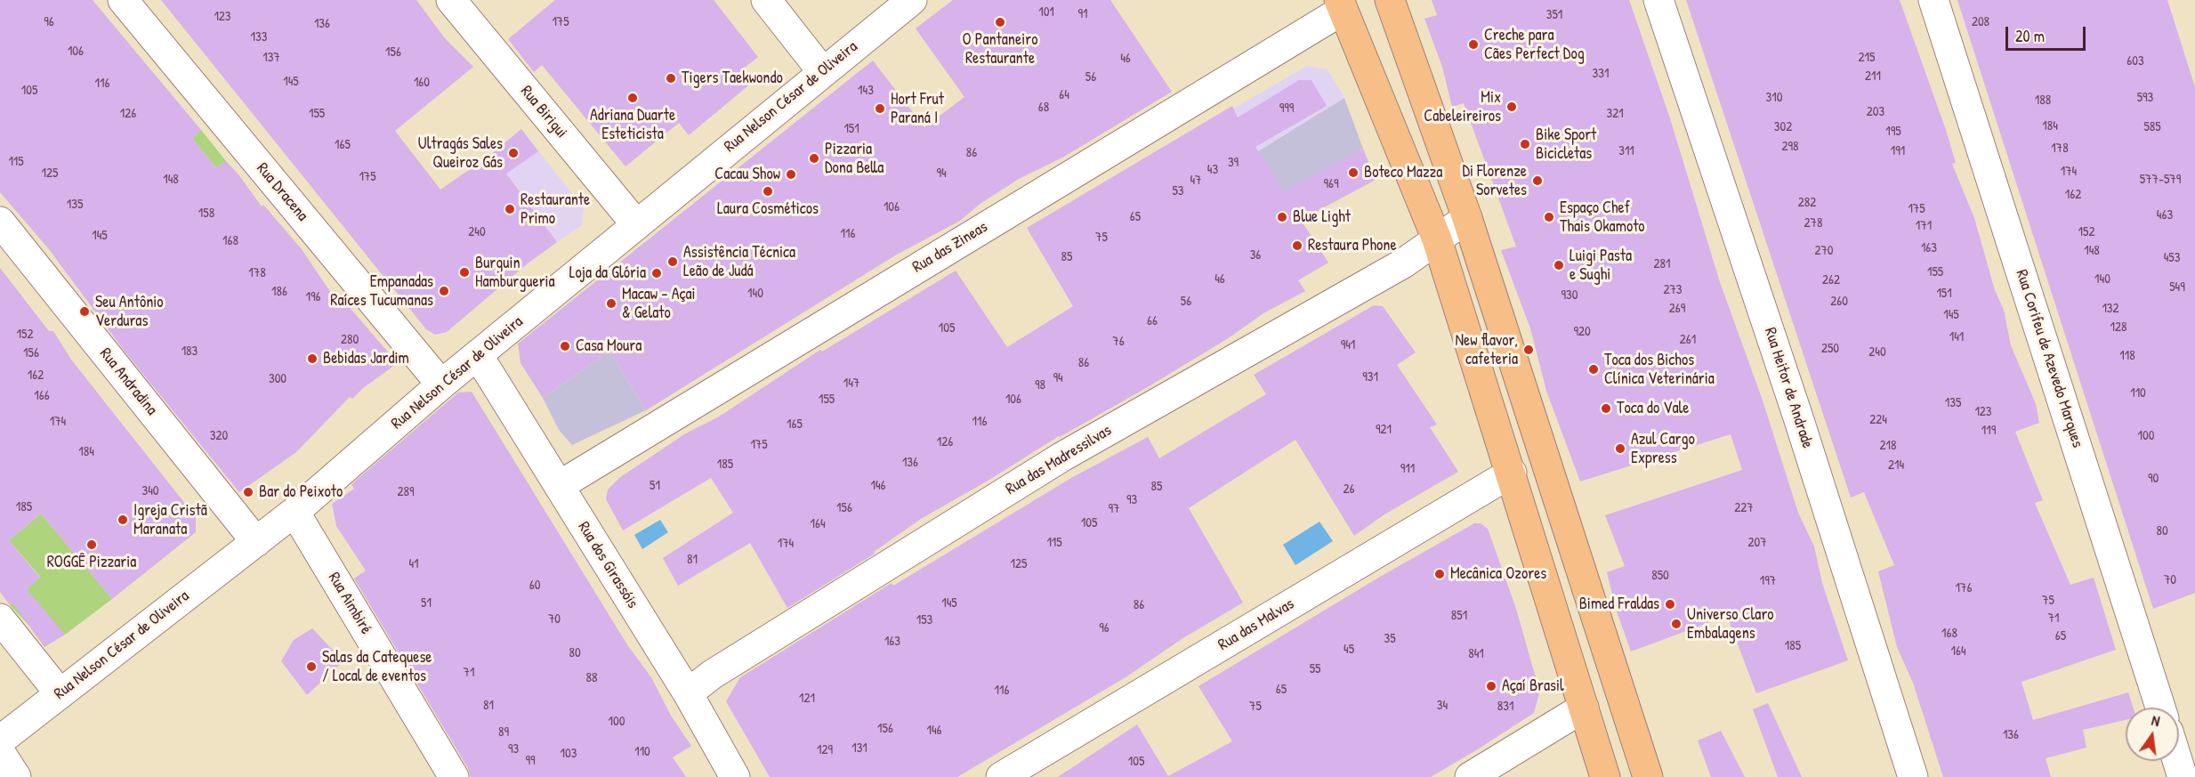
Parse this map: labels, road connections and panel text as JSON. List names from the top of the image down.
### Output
{
  "streets": {
    "street": [
      "Rua Nelson César de Oliveira",
      "Rua Birigui",
      "Rua Dracena",
      "Rua das Zineas",
      "Rua Corifeu de Azevedo Marques",
      "Rua Andradina",
      "Rua Heitor de Andrade",
      "Rua das Madressilvas",
      "Rua dos Girassóis",
      "Rua Aimbiré",
      "Rua das Malvas"
    ]
  },
  "crossings": [
    ["Rua Nelson César de Oliveira", "Rua Birigui"],
    ["Rua Nelson César de Oliveira", "Rua Dracena"],
    ["Rua Nelson César de Oliveira", "Rua Andradina"],
    ["Rua Nelson César de Oliveira", "Rua dos Girassóis"],
    ["Rua Nelson César de Oliveira", "Rua Aimbiré"],
    ["Rua das Zineas", "Rua dos Girassóis"],
    ["Rua das Madressilvas", "Rua dos Girassóis"]
  ],
  "places": [
    "O Pantaneiro Restaurante",
    "Creche para Cães Perfect Dog",
    "Tigers Taekwondo",
    "Adriana Duarte Esteticista",
    "Mix Cabeleireiros",
    "Hort Frut Paraná I",
    "Bike Sport Bicicletas",
    "Ultragás Sales Queiroz Gás",
    "Pizzaria Dona Bella",
    "Boteco Mazza",
    "Cacau Show",
    "Di Florenze Sorvetes",
    "Laura Cosméticos",
    "Restaurante Primo",
    "Blue Light",
    "Espaço Chef Thais Okamoto",
    "Restaura Phone",
    "Assistência Técnica Leão de Judá",
    "Luigi Pasta e Sughi",
    "Burguin Hamburgueria",
    "Loja da Glória",
    "Empanadas Raíces Tucumanas",
    "Macaw - Açai & Gelato",
    "Seu Antônio Verduras",
    "Casa Moura",
    "New flavor, cafeteria",
    "Bebidas Jardim",
    "Toca dos Bichos Clínica Veterinária",
    "Toca do Vale",
    "Azul Cargo Express",
    "Bar do Peixoto",
    "Igreja Cristã Maranata",
    "ROGGÊ Pizzaria",
    "Mecânica Ozores",
    "Bimed Fraldas",
    "Universo Claro Embalagens",
    "Salas da Catequese / Local de eventos",
    "Açaí Brasil"
  ],
  "house_numbers": [
    "101",
    "91",
    "351",
    "123",
    "96",
    "175",
    "208",
    "136",
    "133",
    "106",
    "156",
    "137",
    "215",
    "46",
    "603",
    "331",
    "211",
    "56",
    "145",
    "160",
    "116",
    "105",
    "143",
    "64",
    "310",
    "593",
    "188",
    "68",
    "999",
    "203",
    "126",
    "155",
    "321",
    "184",
    "302",
    "585",
    "151",
    "195",
    "165",
    "298",
    "178",
    "311",
    "191",
    "86",
    "115",
    "39",
    "43",
    "174",
    "125",
    "94",
    "175",
    "148",
    "577-579",
    "47",
    "969",
    "53",
    "162",
    "282",
    "135",
    "106",
    "175",
    "158",
    "463",
    "65",
    "278",
    "171",
    "240",
    "152",
    "116",
    "145",
    "75",
    "168",
    "163",
    "270",
    "148",
    "36",
    "85",
    "453",
    "281",
    "155",
    "178",
    "46",
    "140",
    "262",
    "549",
    "273",
    "186",
    "140",
    "151",
    "930",
    "196",
    "56",
    "260",
    "269",
    "132",
    "145",
    "66",
    "128",
    "105",
    "920",
    "152",
    "141",
    "280",
    "261",
    "76",
    "941",
    "250",
    "183",
    "240",
    "156",
    "118",
    "86",
    "162",
    "931",
    "94",
    "300",
    "147",
    "98",
    "110",
    "166",
    "155",
    "106",
    "135",
    "123",
    "224",
    "174",
    "116",
    "165",
    "921",
    "119",
    "320",
    "100",
    "126",
    "175",
    "218",
    "184",
    "136",
    "185",
    "214",
    "911",
    "90",
    "51",
    "146",
    "85",
    "26",
    "340",
    "289",
    "93",
    "185",
    "156",
    "227",
    "97",
    "105",
    "164",
    "80",
    "115",
    "207",
    "174",
    "81",
    "41",
    "125",
    "850",
    "70",
    "197",
    "60",
    "176",
    "75",
    "51",
    "145",
    "86",
    "851",
    "71",
    "70",
    "153",
    "96",
    "168",
    "65",
    "35",
    "163",
    "185",
    "45",
    "164",
    "80",
    "841",
    "55",
    "71",
    "88",
    "65",
    "116",
    "121",
    "81",
    "34",
    "75",
    "831",
    "100",
    "156",
    "146",
    "89",
    "136",
    "131",
    "93",
    "129",
    "110",
    "103",
    "99",
    "105"
  ],
  "scale_bar": "20 m",
  "north": "top"
}
